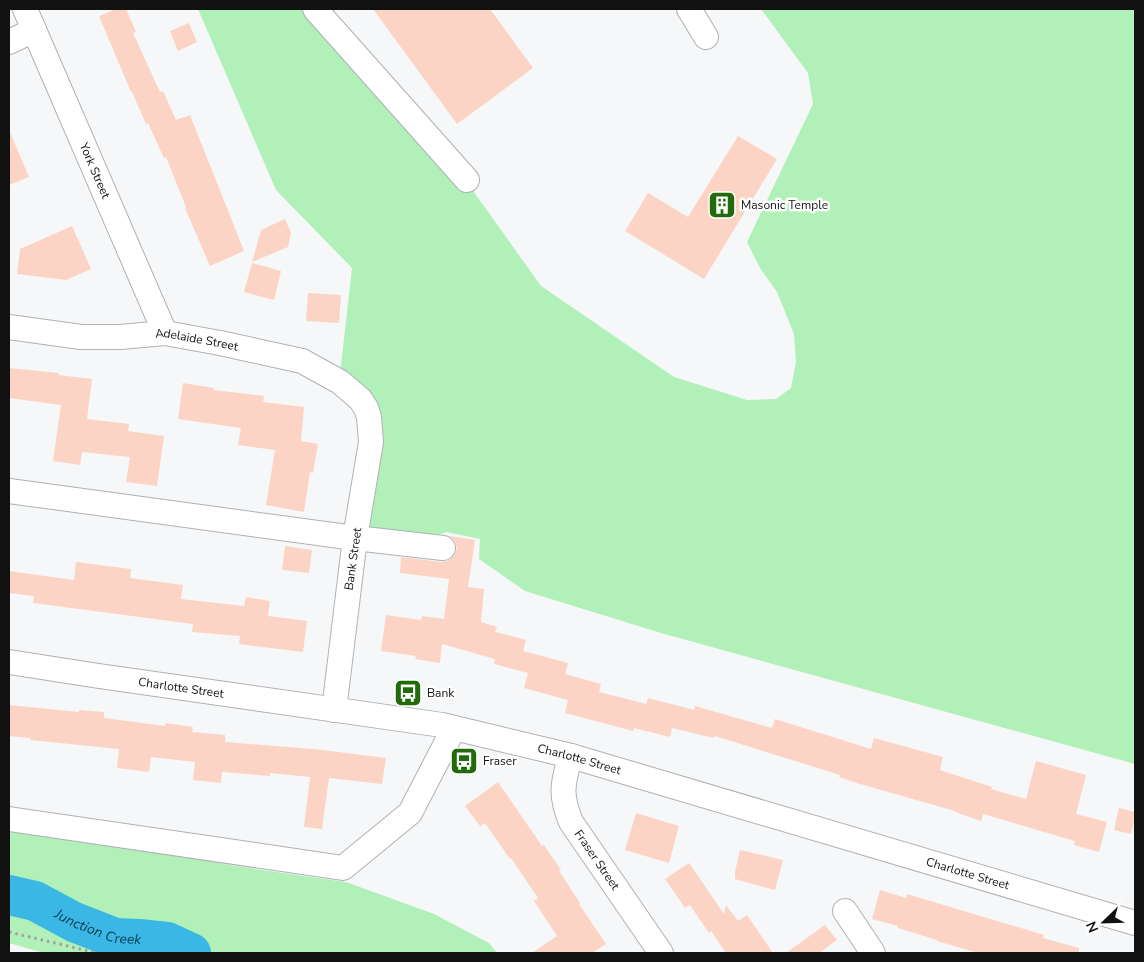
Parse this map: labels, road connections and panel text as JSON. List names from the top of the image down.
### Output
{
  "streets": {
    "street": [
      "York Street",
      "Adelaide Street",
      "Bank Street",
      "Charlotte Street",
      "Fraser Street"
    ]
  },
  "crossings": [
    ["York Street", "Adelaide Street"],
    ["Adelaide Street", "Bank Street"],
    ["Bank Street", "Charlotte Street"],
    ["Charlotte Street", "Fraser Street"]
  ],
  "water": ["Junction Creek"],
  "places": {
    "building": ["Masonic Temple"],
    "bus stop": ["Bank", "Fraser"]
  },
  "north": "bottom left"
}
